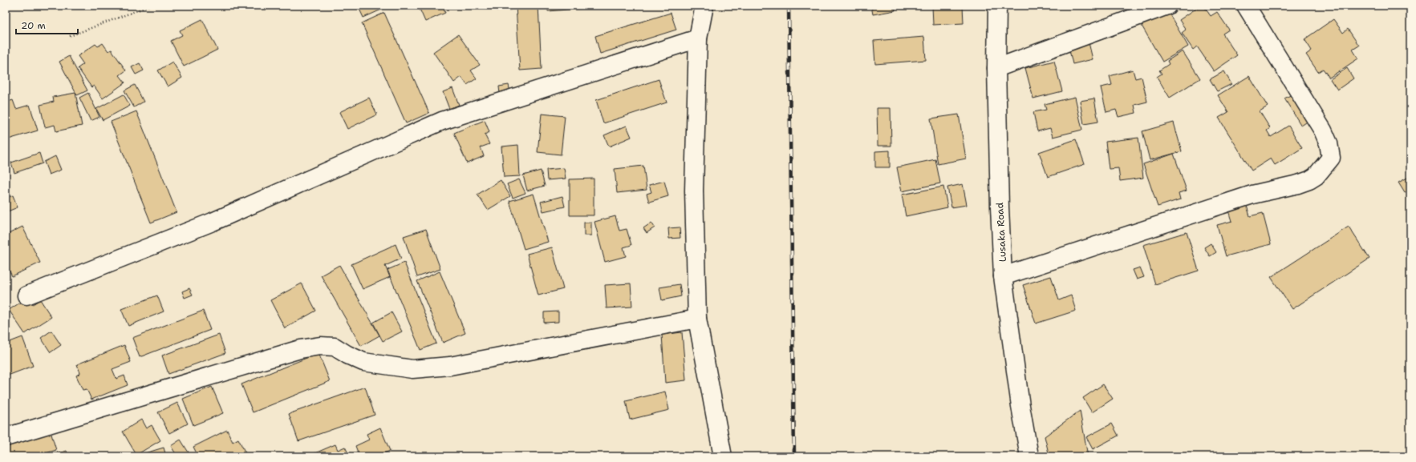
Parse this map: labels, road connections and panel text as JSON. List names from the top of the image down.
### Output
{
  "streets": {
    "street": ["Lusaka Road"]
  },
  "scale_bar": "20 m"
}
